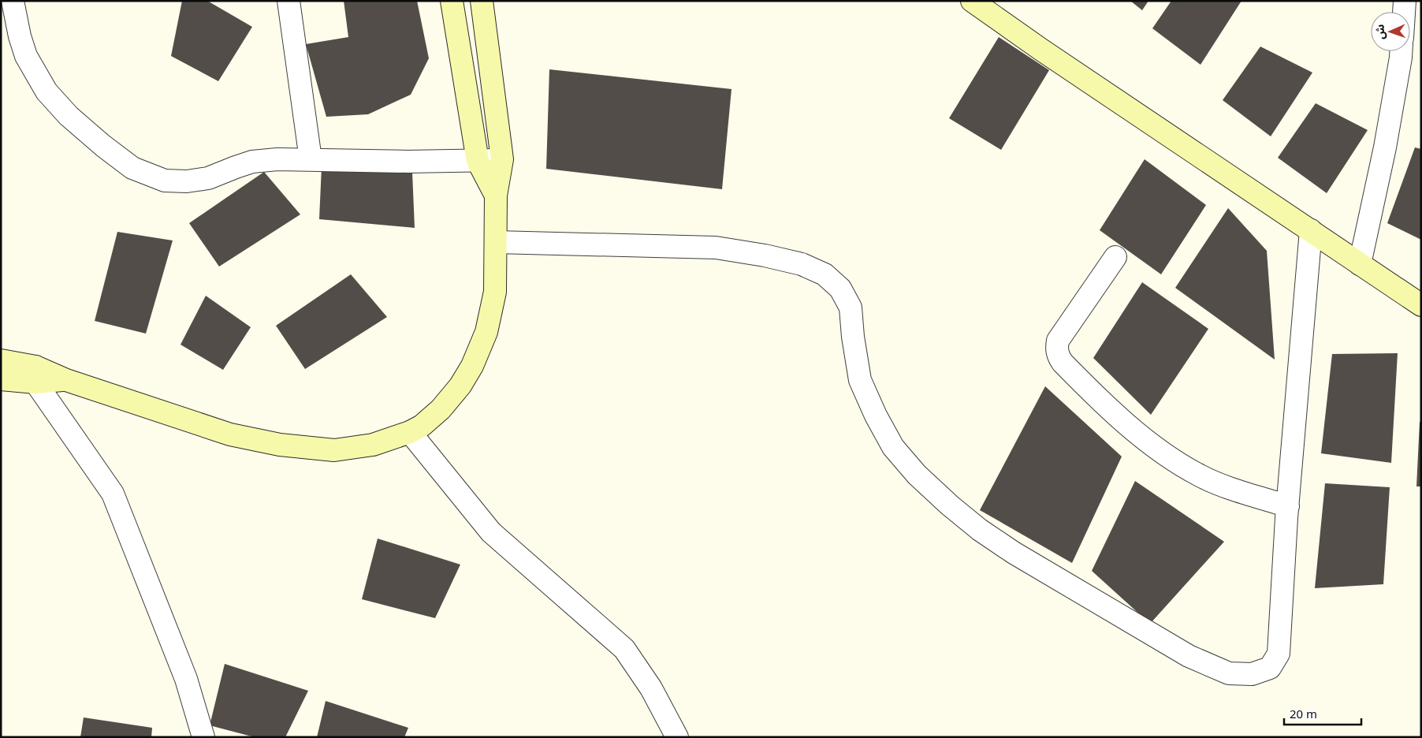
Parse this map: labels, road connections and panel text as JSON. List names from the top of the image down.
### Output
{
  "scale_bar": "20 m",
  "north": "left"
}
